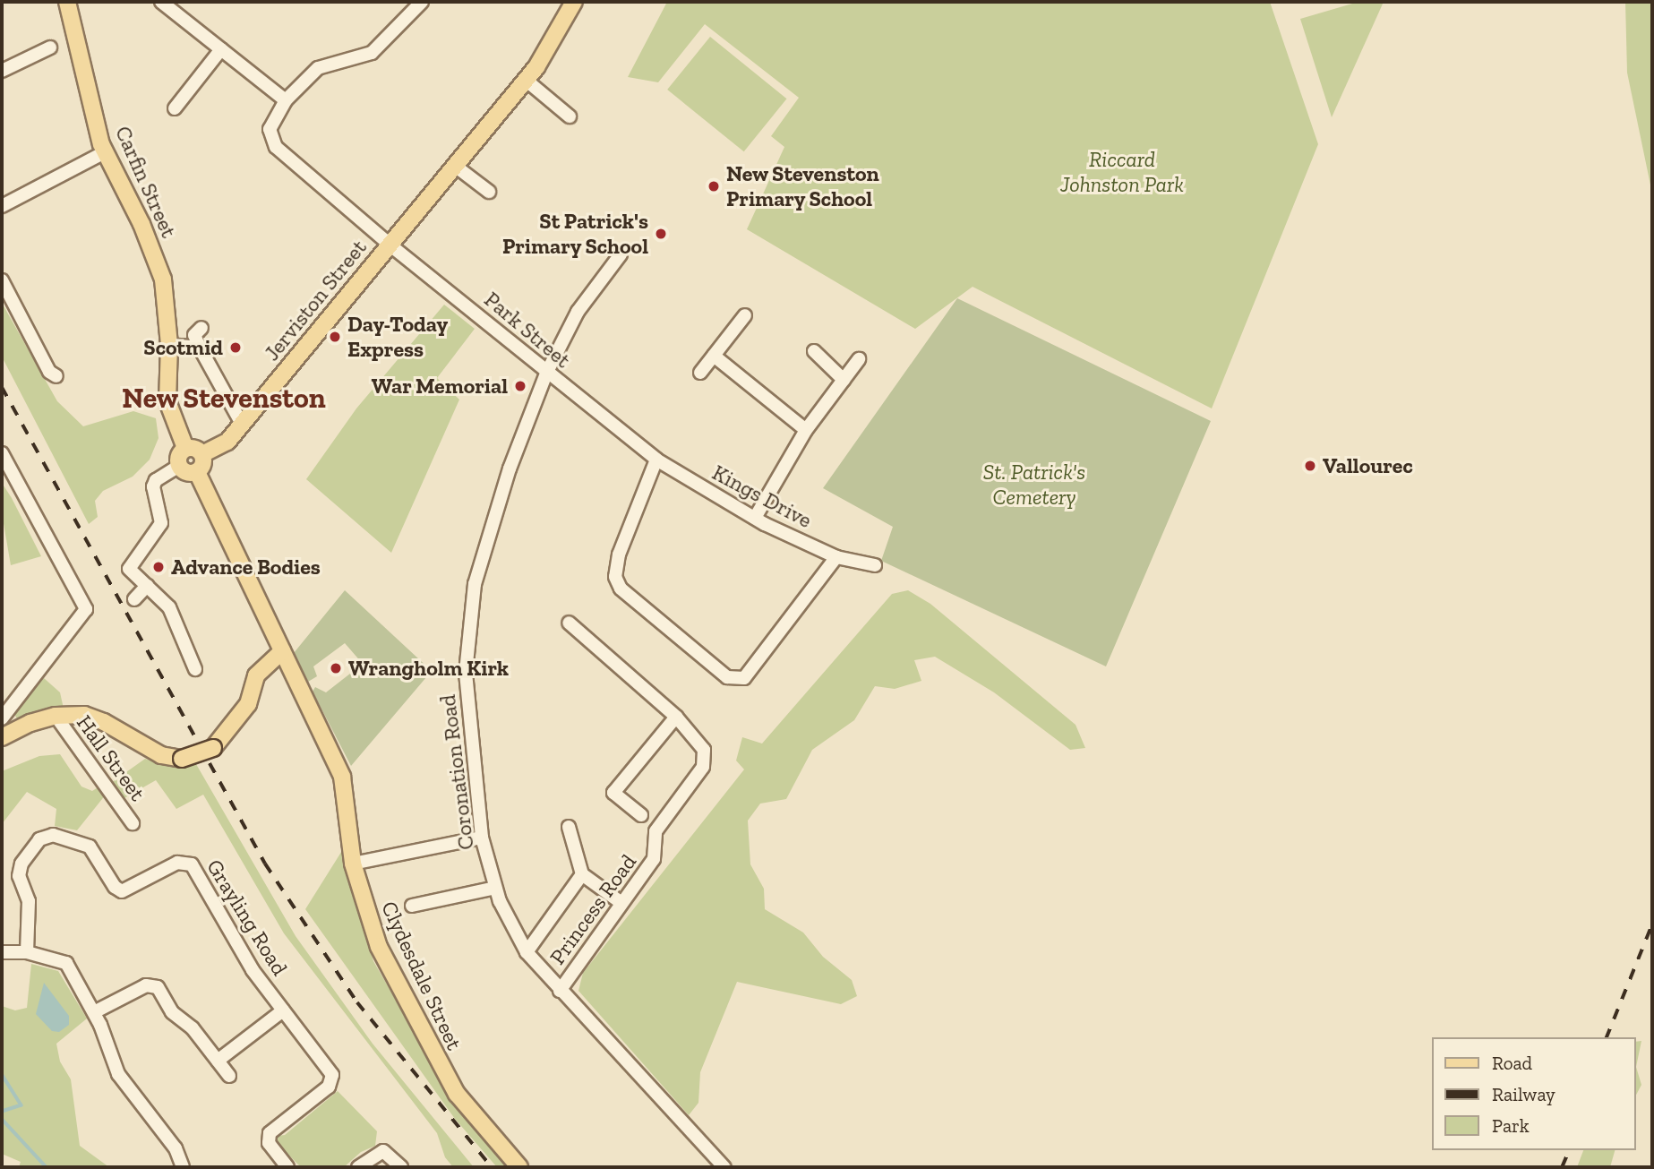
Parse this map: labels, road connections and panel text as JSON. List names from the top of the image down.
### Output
{
  "streets": {
    "main road": ["Carfin Street", "Jerviston Street", "Clydesdale Street"],
    "street": [
      "Park Street",
      "Kings Drive",
      "Hall Street",
      "Coronation Road",
      "Princess Road",
      "Grayling Road"
    ]
  },
  "crossings": [
    ["Carfin Street", "Jerviston Street"],
    ["Carfin Street", "Clydesdale Street"],
    ["Jerviston Street", "Park Street"],
    ["Jerviston Street", "Clydesdale Street"],
    ["Park Street", "Kings Drive"],
    ["Park Street", "Coronation Road"],
    ["Coronation Road", "Princess Road"]
  ],
  "districts": ["New Stevenston"],
  "parks": ["Riccard Johnston Park", "St. Patrick's Cemetery"],
  "places": [
    "New Stevenston Primary School",
    "St Patrick's Primary School",
    "Day-Today Express",
    "Scotmid",
    "War Memorial",
    "Vallourec",
    "Advance Bodies",
    "Wrangholm Kirk"
  ],
  "legend": ["Road", "Railway", "Park"]
}
